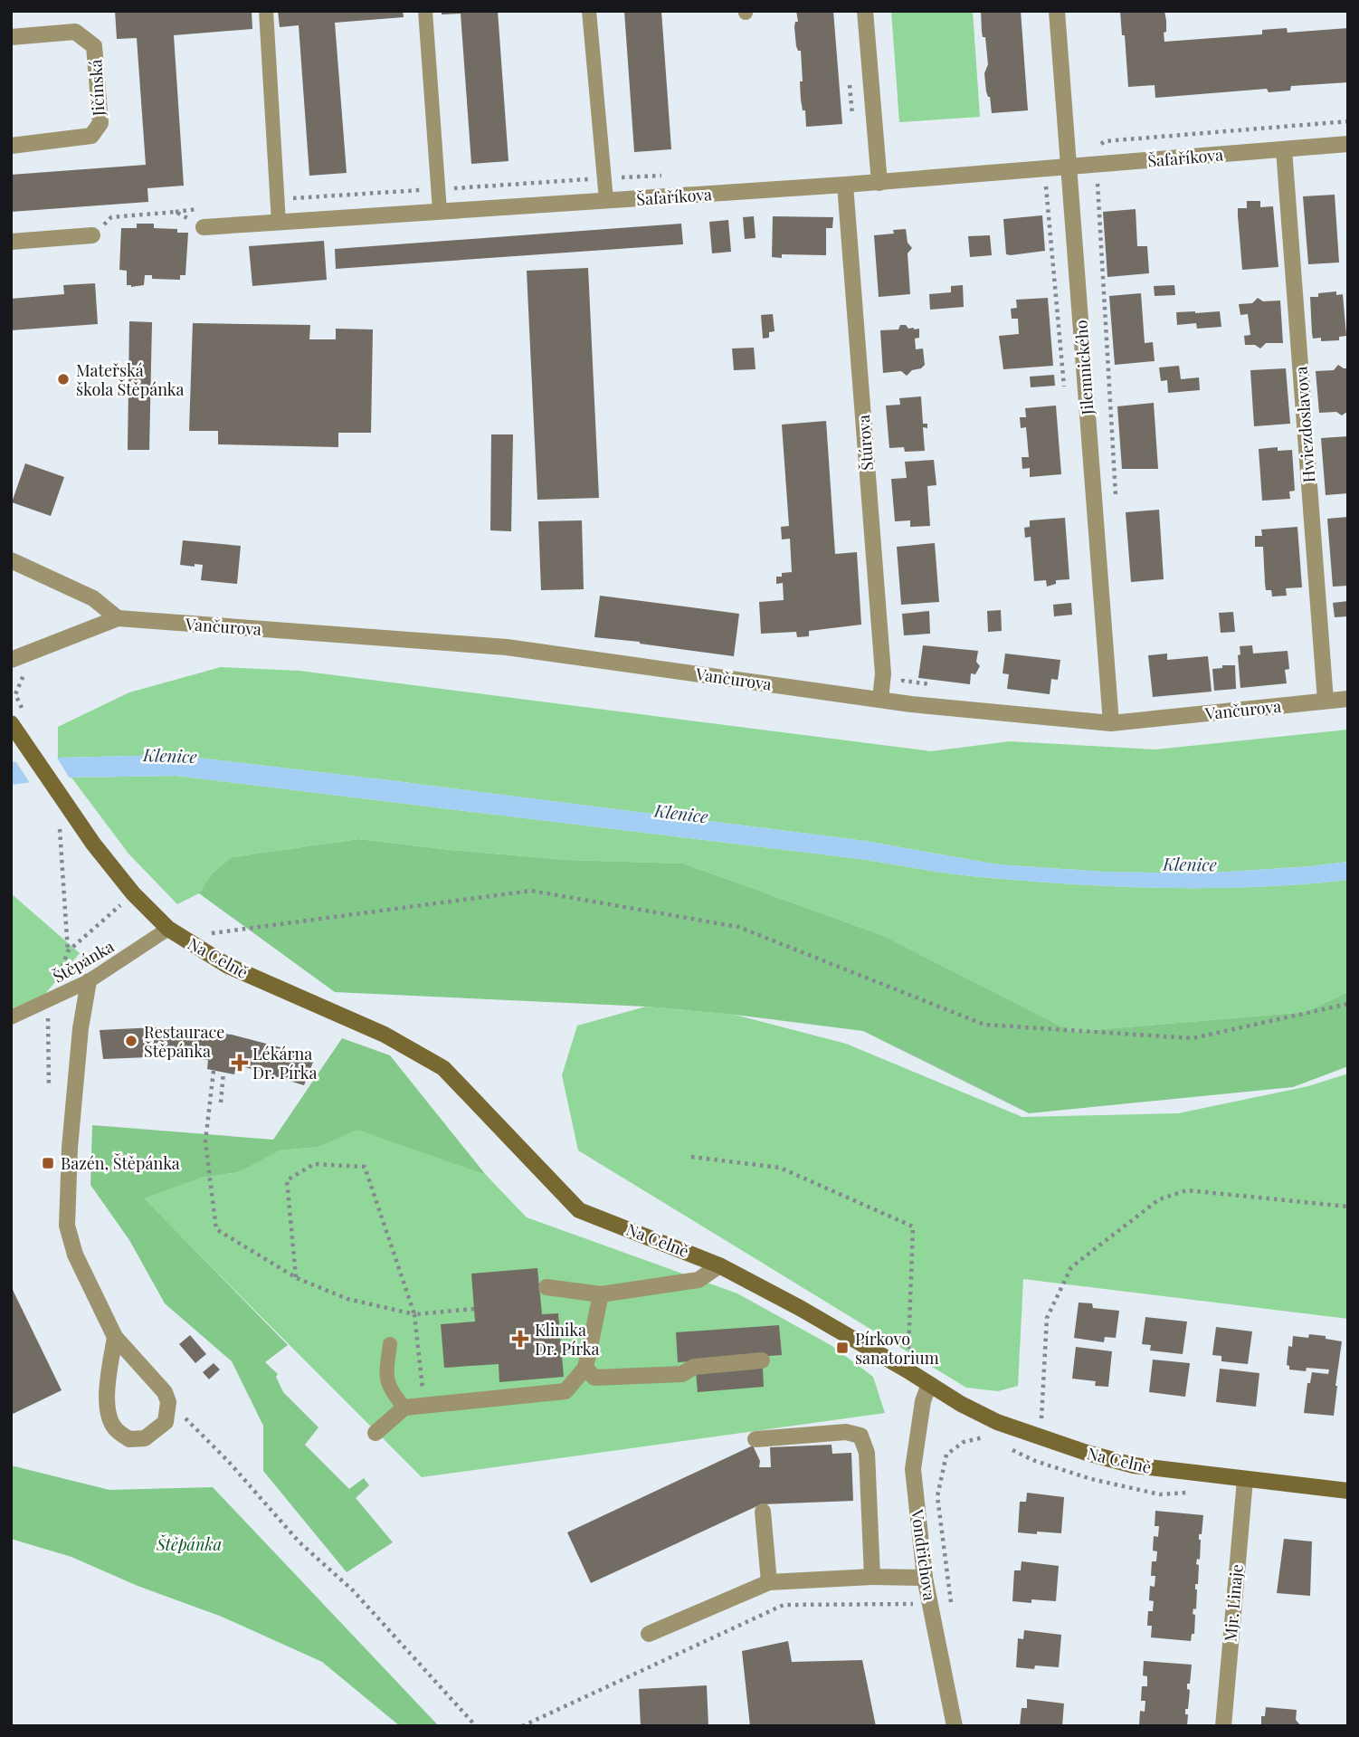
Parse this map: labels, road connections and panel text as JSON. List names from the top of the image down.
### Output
{
  "streets": {
    "street": [
      "Jičínská",
      "Šafaříkova",
      "Jilemnického",
      "Hwiezdoslavova",
      "Štúrova",
      "Vančurova",
      "Na Celně",
      "Vondřichova",
      "Mjr. Linaje"
    ],
    "lane": ["Štěpánka"]
  },
  "crossings": [
    ["Šafaříkova", "Jilemnického"],
    ["Šafaříkova", "Hwiezdoslavova"],
    ["Šafaříkova", "Štúrova"],
    ["Jilemnického", "Vančurova"],
    ["Hwiezdoslavova", "Vančurova"],
    ["Štúrova", "Vančurova"],
    ["Na Celně", "Štěpánka"],
    ["Na Celně", "Vondřichova"],
    ["Na Celně", "Mjr. Linaje"]
  ],
  "water": ["Klenice"],
  "parks": ["Štěpánka"],
  "places": {
    "other": ["Mateřská škola Štěpánka", "Restaurace Štěpánka"],
    "health": ["Lékárna Dr. Pírka", "Klinika Dr. Pírka"],
    "transit": ["Bazén, Štěpánka", "Pírkovo sanatorium"]
  }
}
